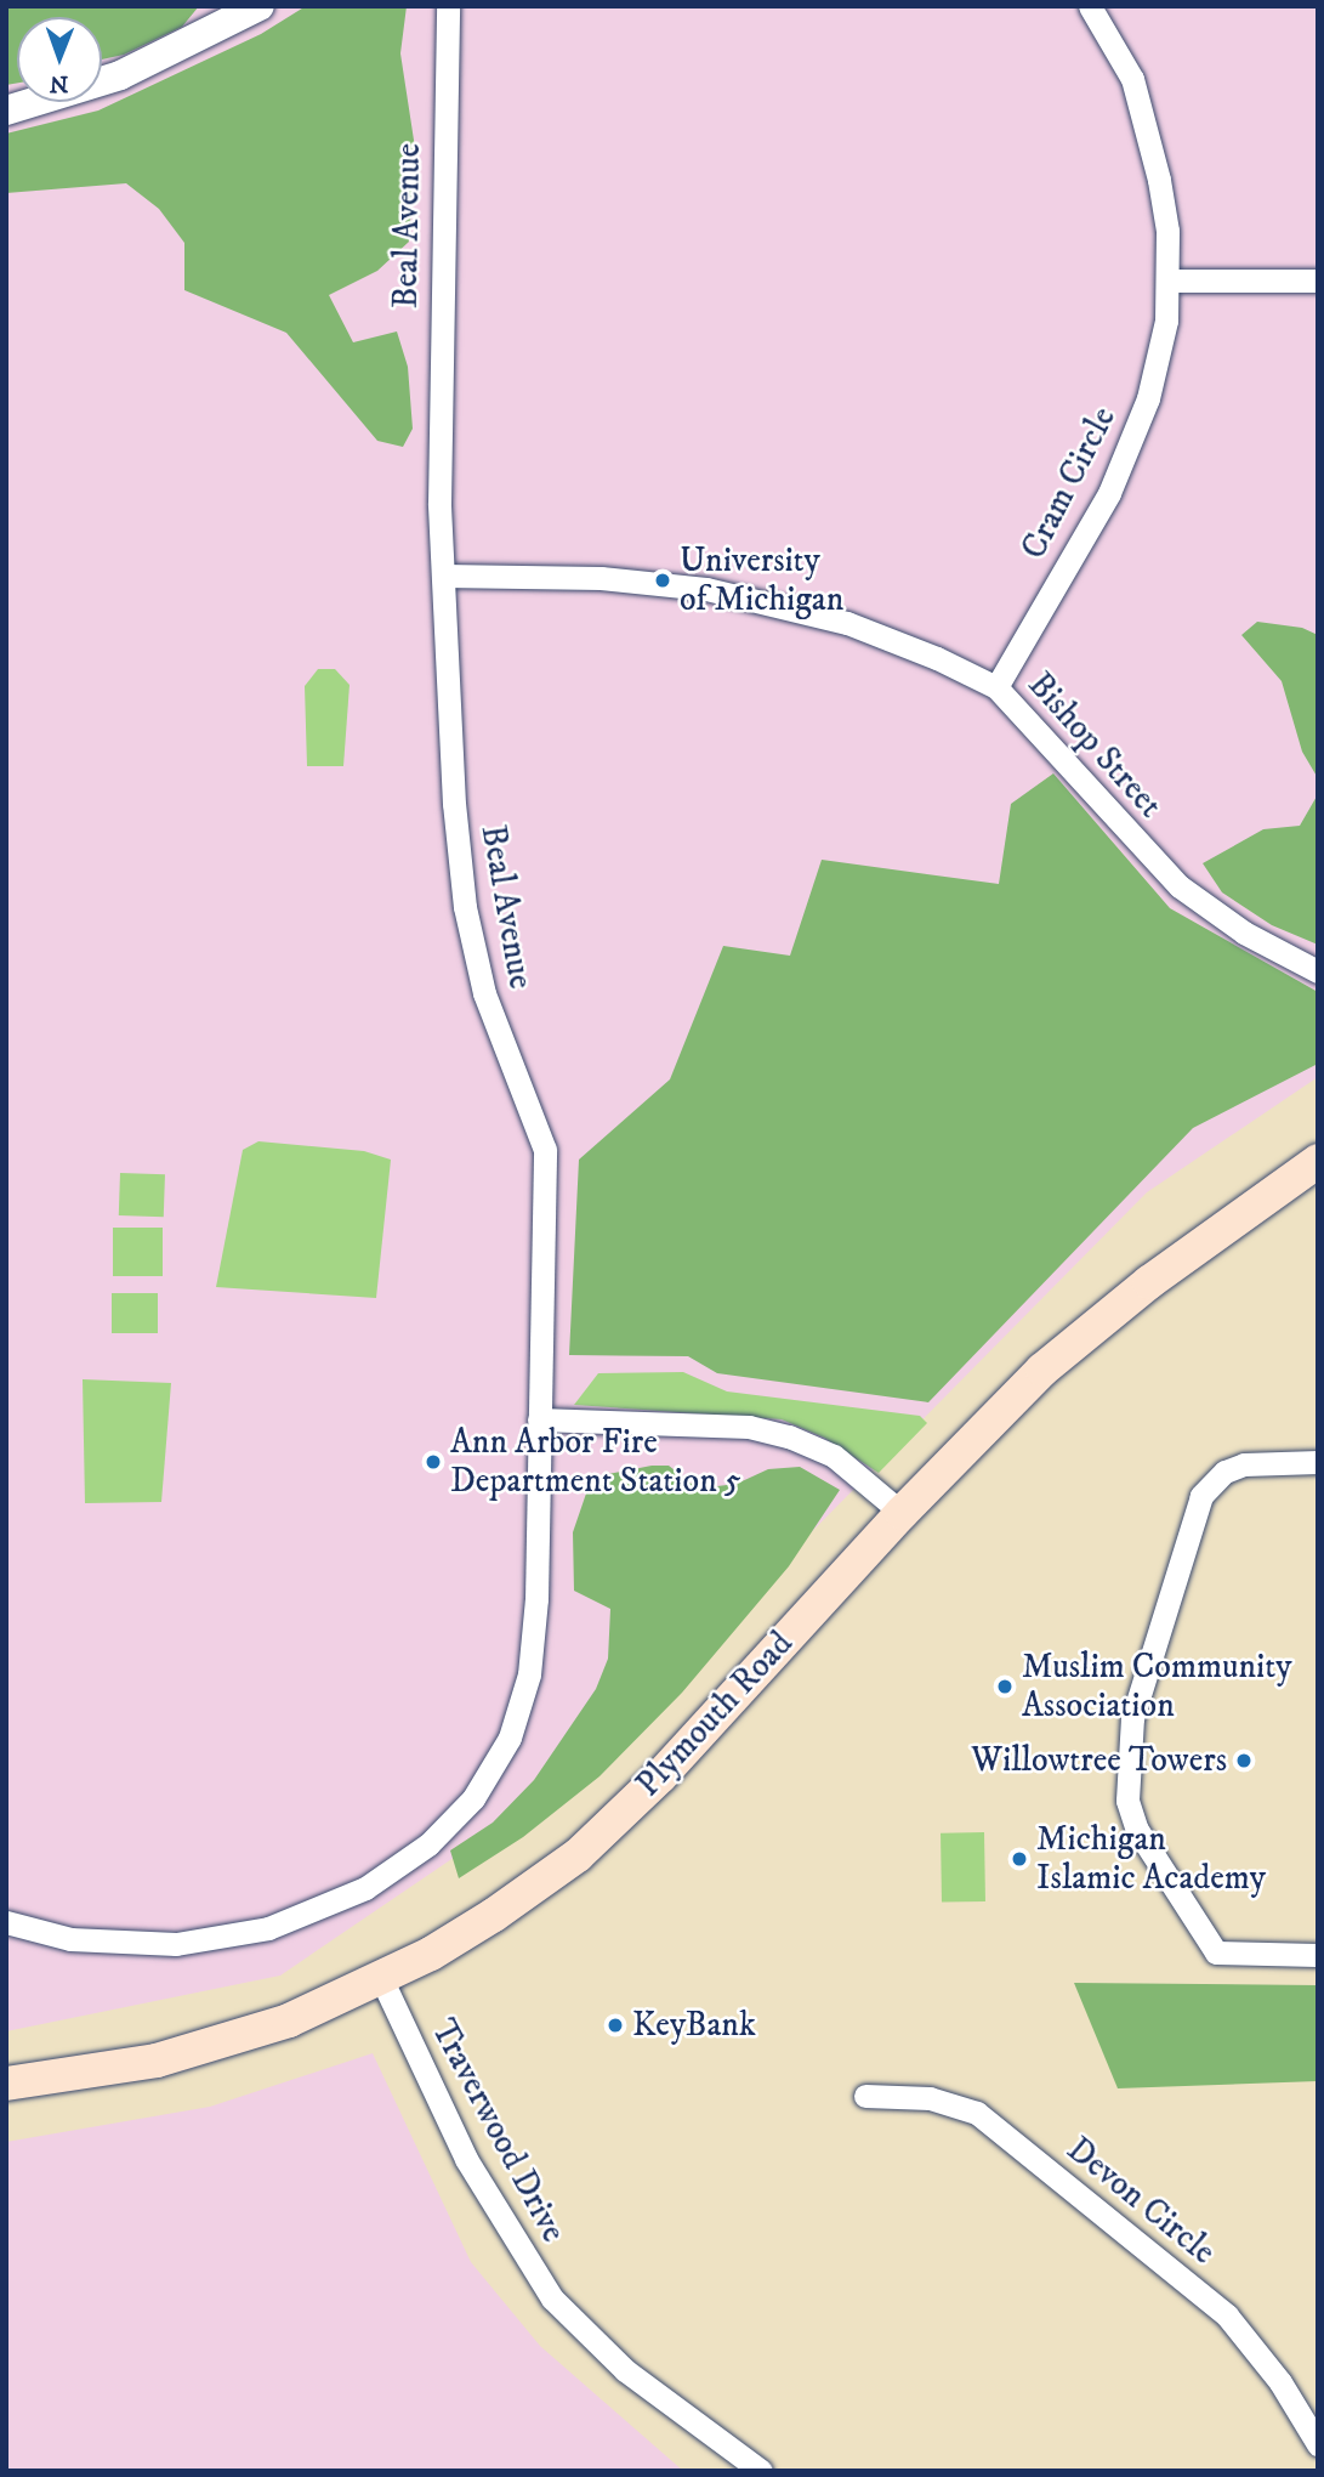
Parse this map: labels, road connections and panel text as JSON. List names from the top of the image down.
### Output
{
  "streets": {
    "main road": ["Plymouth Road"],
    "street": [
      "Beal Avenue",
      "Cram Circle",
      "Bishop Street",
      "Traverwood Drive",
      "Devon Circle"
    ]
  },
  "crossings": [
    ["Beal Avenue", "Bishop Street"],
    ["Cram Circle", "Bishop Street"],
    ["Plymouth Road", "Traverwood Drive"]
  ],
  "places": [
    "University of Michigan",
    "Ann Arbor Fire Department Station 5",
    "Muslim Community Association",
    "Willowtree Towers",
    "Michigan Islamic Academy",
    "KeyBank"
  ],
  "north": "bottom"
}
